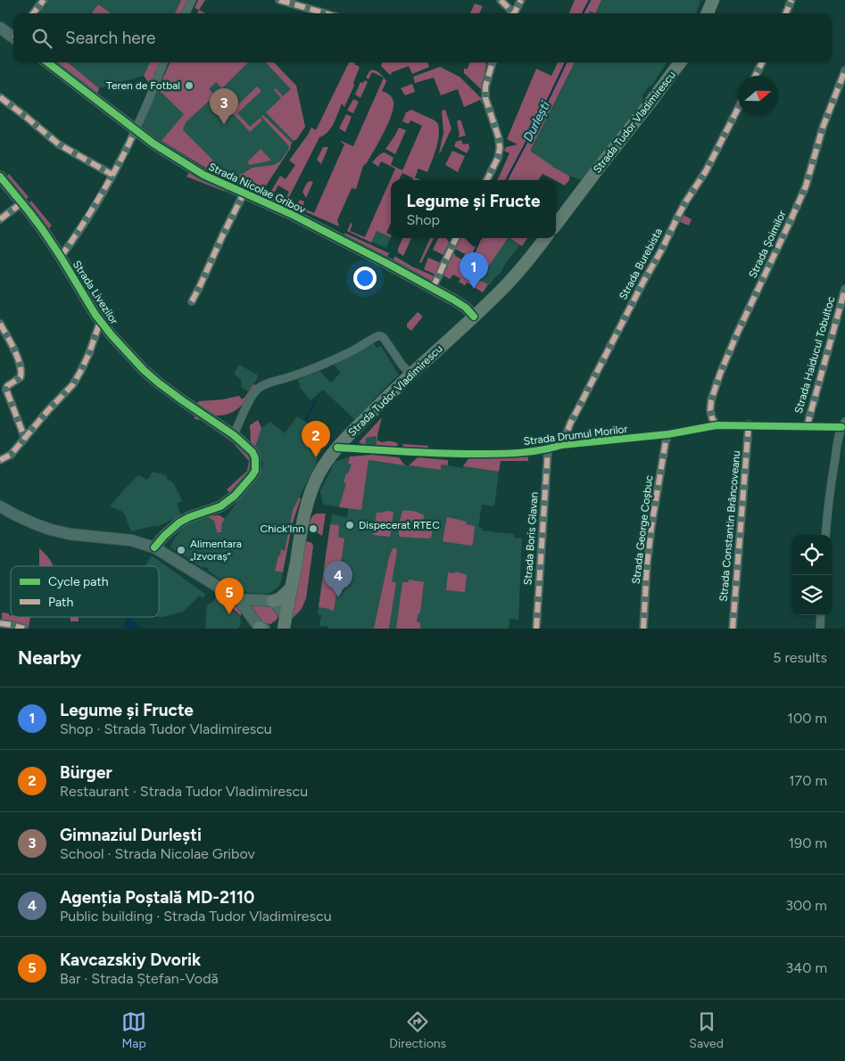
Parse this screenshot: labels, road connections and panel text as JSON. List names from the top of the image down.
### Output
{
  "streets": {
    "main road": ["Strada Tudor Vladimirescu"],
    "street": [
      "Strada Nicolae Gribov",
      "Strada Șoimilor",
      "Strada Burebista",
      "Strada Livezilor",
      "Strada Haiducul Tobultoc",
      "Strada Drumul Morilor",
      "Strada Constantin Brâncoveanu",
      "Strada George Coșbuc",
      "Strada Boris Glavan"
    ]
  },
  "crossings": [
    ["Strada Tudor Vladimirescu", "Strada Nicolae Gribov"],
    ["Strada Tudor Vladimirescu", "Strada Drumul Morilor"],
    ["Strada Nicolae Gribov", "Strada Livezilor"],
    ["Strada Șoimilor", "Strada Drumul Morilor"],
    ["Strada Burebista", "Strada Drumul Morilor"],
    ["Strada Haiducul Tobultoc", "Strada Drumul Morilor"],
    ["Strada Drumul Morilor", "Strada Constantin Brâncoveanu"],
    ["Strada Drumul Morilor", "Strada George Coșbuc"],
    ["Strada Drumul Morilor", "Strada Boris Glavan"]
  ],
  "water": ["Durlești"],
  "places": [
    "Teren de Fotbal",
    "Dispecerat RTEC",
    "Chick'Inn",
    "Alimentara „Izvoraș”"
  ],
  "legend": ["Cycle path", "Path"],
  "north": "right",
  "page": {
    "search": "Search here",
    "pins": [
      "3",
      "1",
      "2",
      "4",
      "5"
    ],
    "popup": ["Legume și Fructe", "Shop"],
    "heading": ["Nearby", "5 results"],
    "list": [
      {
        "mark": "1",
        "name": "Legume și Fructe",
        "note": "Shop · Strada Tudor Vladimirescu",
        "value": "100 m"
      },
      {
        "mark": "2",
        "name": "Bürger",
        "note": "Restaurant · Strada Tudor Vladimirescu",
        "value": "170 m"
      },
      {
        "mark": "3",
        "name": "Gimnaziul Durlești",
        "note": "School · Strada Nicolae Gribov",
        "value": "190 m"
      },
      {
        "mark": "4",
        "name": "Agenția Poștală MD-2110",
        "note": "Public building · Strada Tudor Vladimirescu",
        "value": "300 m"
      },
      {
        "mark": "5",
        "name": "Kavcazskiy Dvorik",
        "note": "Bar · Strada Ștefan-Vodă",
        "value": "340 m"
      }
    ],
    "nav": ["Map", "Directions", "Saved"]
  }
}
